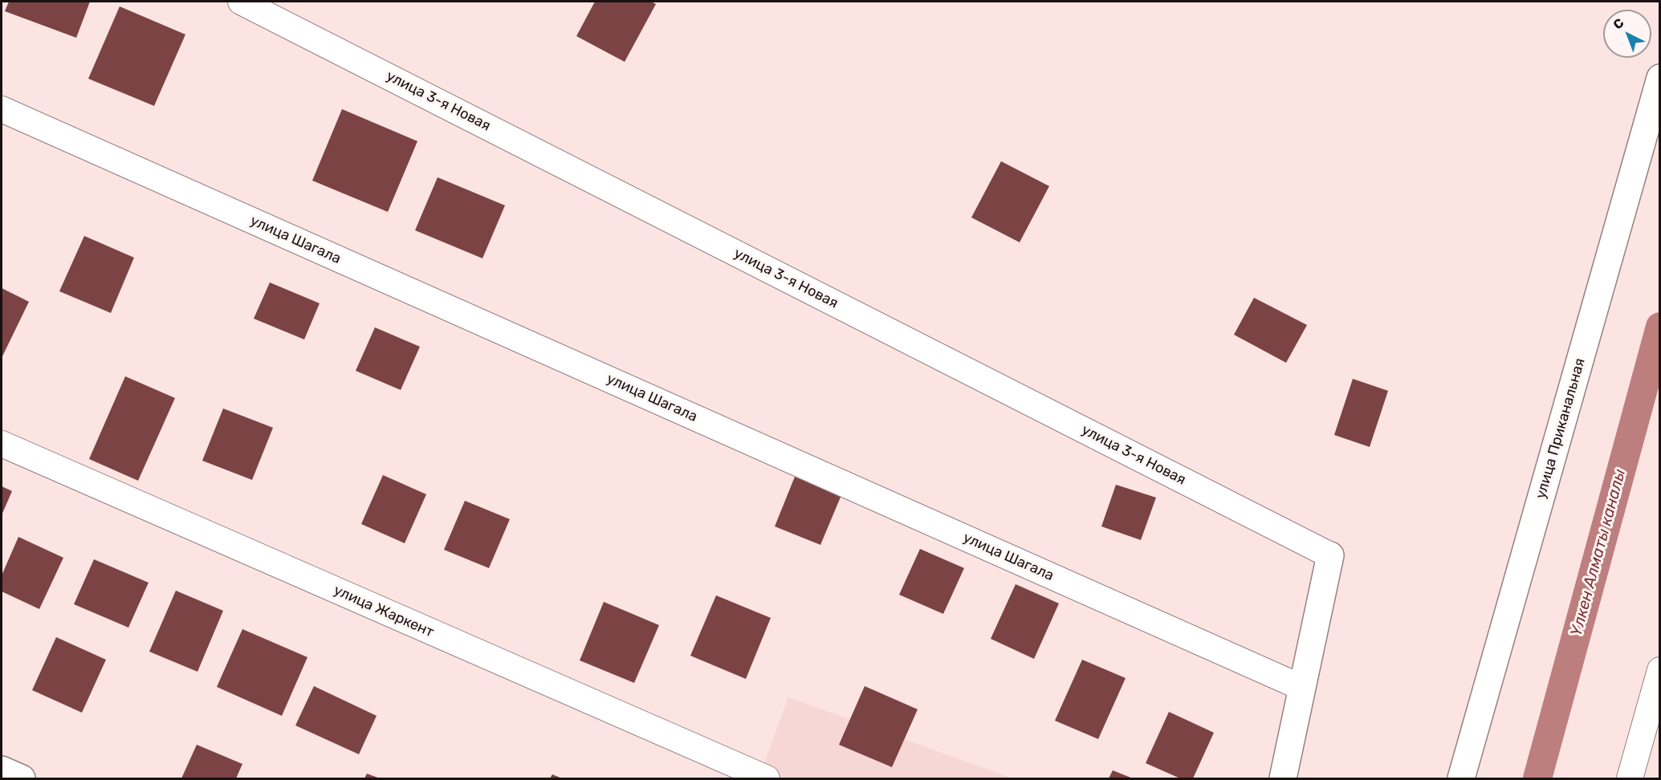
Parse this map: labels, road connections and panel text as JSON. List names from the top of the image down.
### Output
{
  "streets": {
    "main road": ["улица Приканальная"],
    "street": ["улица 3-я Новая", "улица Шагала", "улица Жаркент"]
  },
  "water": ["Үлкен Алматы каналы"],
  "north": "top left"
}
